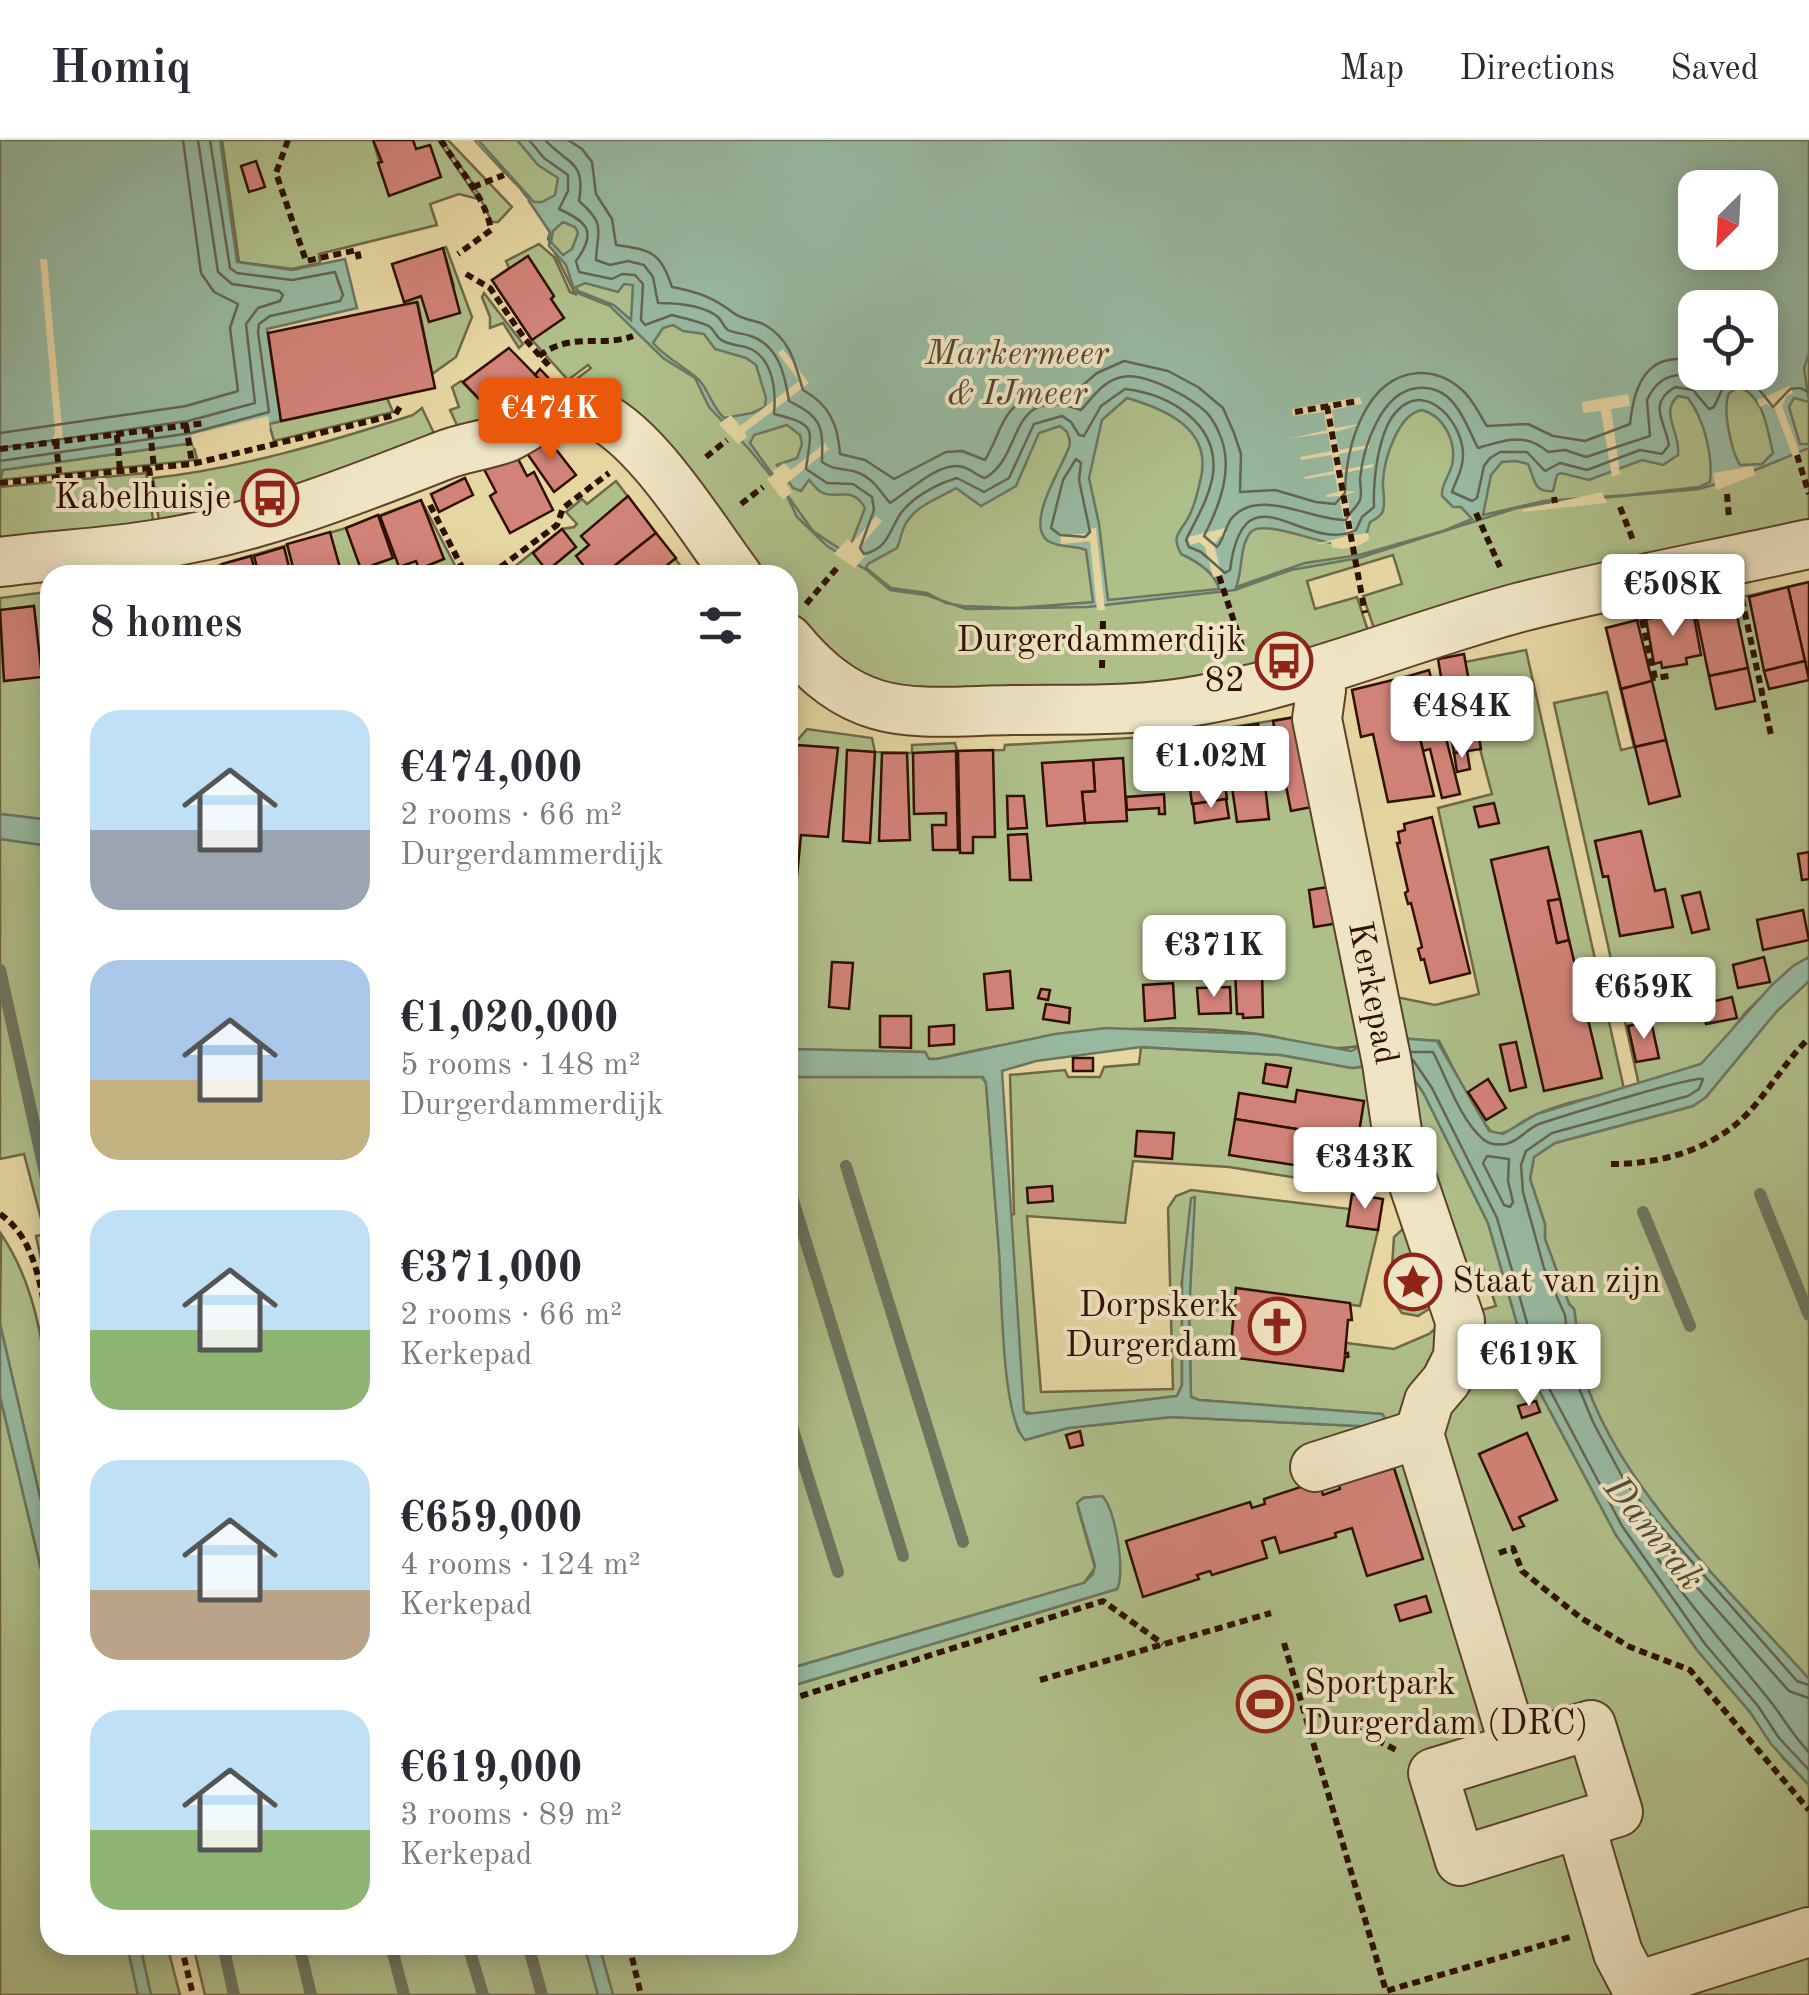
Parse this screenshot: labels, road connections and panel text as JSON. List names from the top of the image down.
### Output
{
  "streets": {
    "street": ["Kerkepad"]
  },
  "water": ["Damrak"],
  "parks": ["Markermeer & IJmeer"],
  "places": {
    "bus stop": ["Kabelhuisje", "Durgerdammerdijk 82"],
    "place": ["Staat van zijn"],
    "church": ["Dorpskerk Durgerdam"],
    "sports": ["Sportpark Durgerdam (DRC)"]
  },
  "north": "bottom left",
  "page": {
    "header": "Homiq",
    "nav": ["Map", "Directions", "Saved"],
    "price": [
      "€474K",
      "€508K",
      "€484K",
      "€1.02M",
      "€371K",
      "€659K",
      "€343K",
      "€619K"
    ],
    "heading": "8 homes",
    "list": [
      {
        "name": "€474,000",
        "note": "2 rooms · 66 m² · Durgerdammerdijk"
      },
      {
        "name": "€1,020,000",
        "note": "5 rooms · 148 m² · Durgerdammerdijk"
      },
      {
        "name": "€371,000",
        "note": "2 rooms · 66 m² · Kerkepad"
      },
      {
        "name": "€659,000",
        "note": "4 rooms · 124 m² · Kerkepad"
      },
      {
        "name": "€619,000",
        "note": "3 rooms · 89 m² · Kerkepad"
      }
    ]
  }
}
